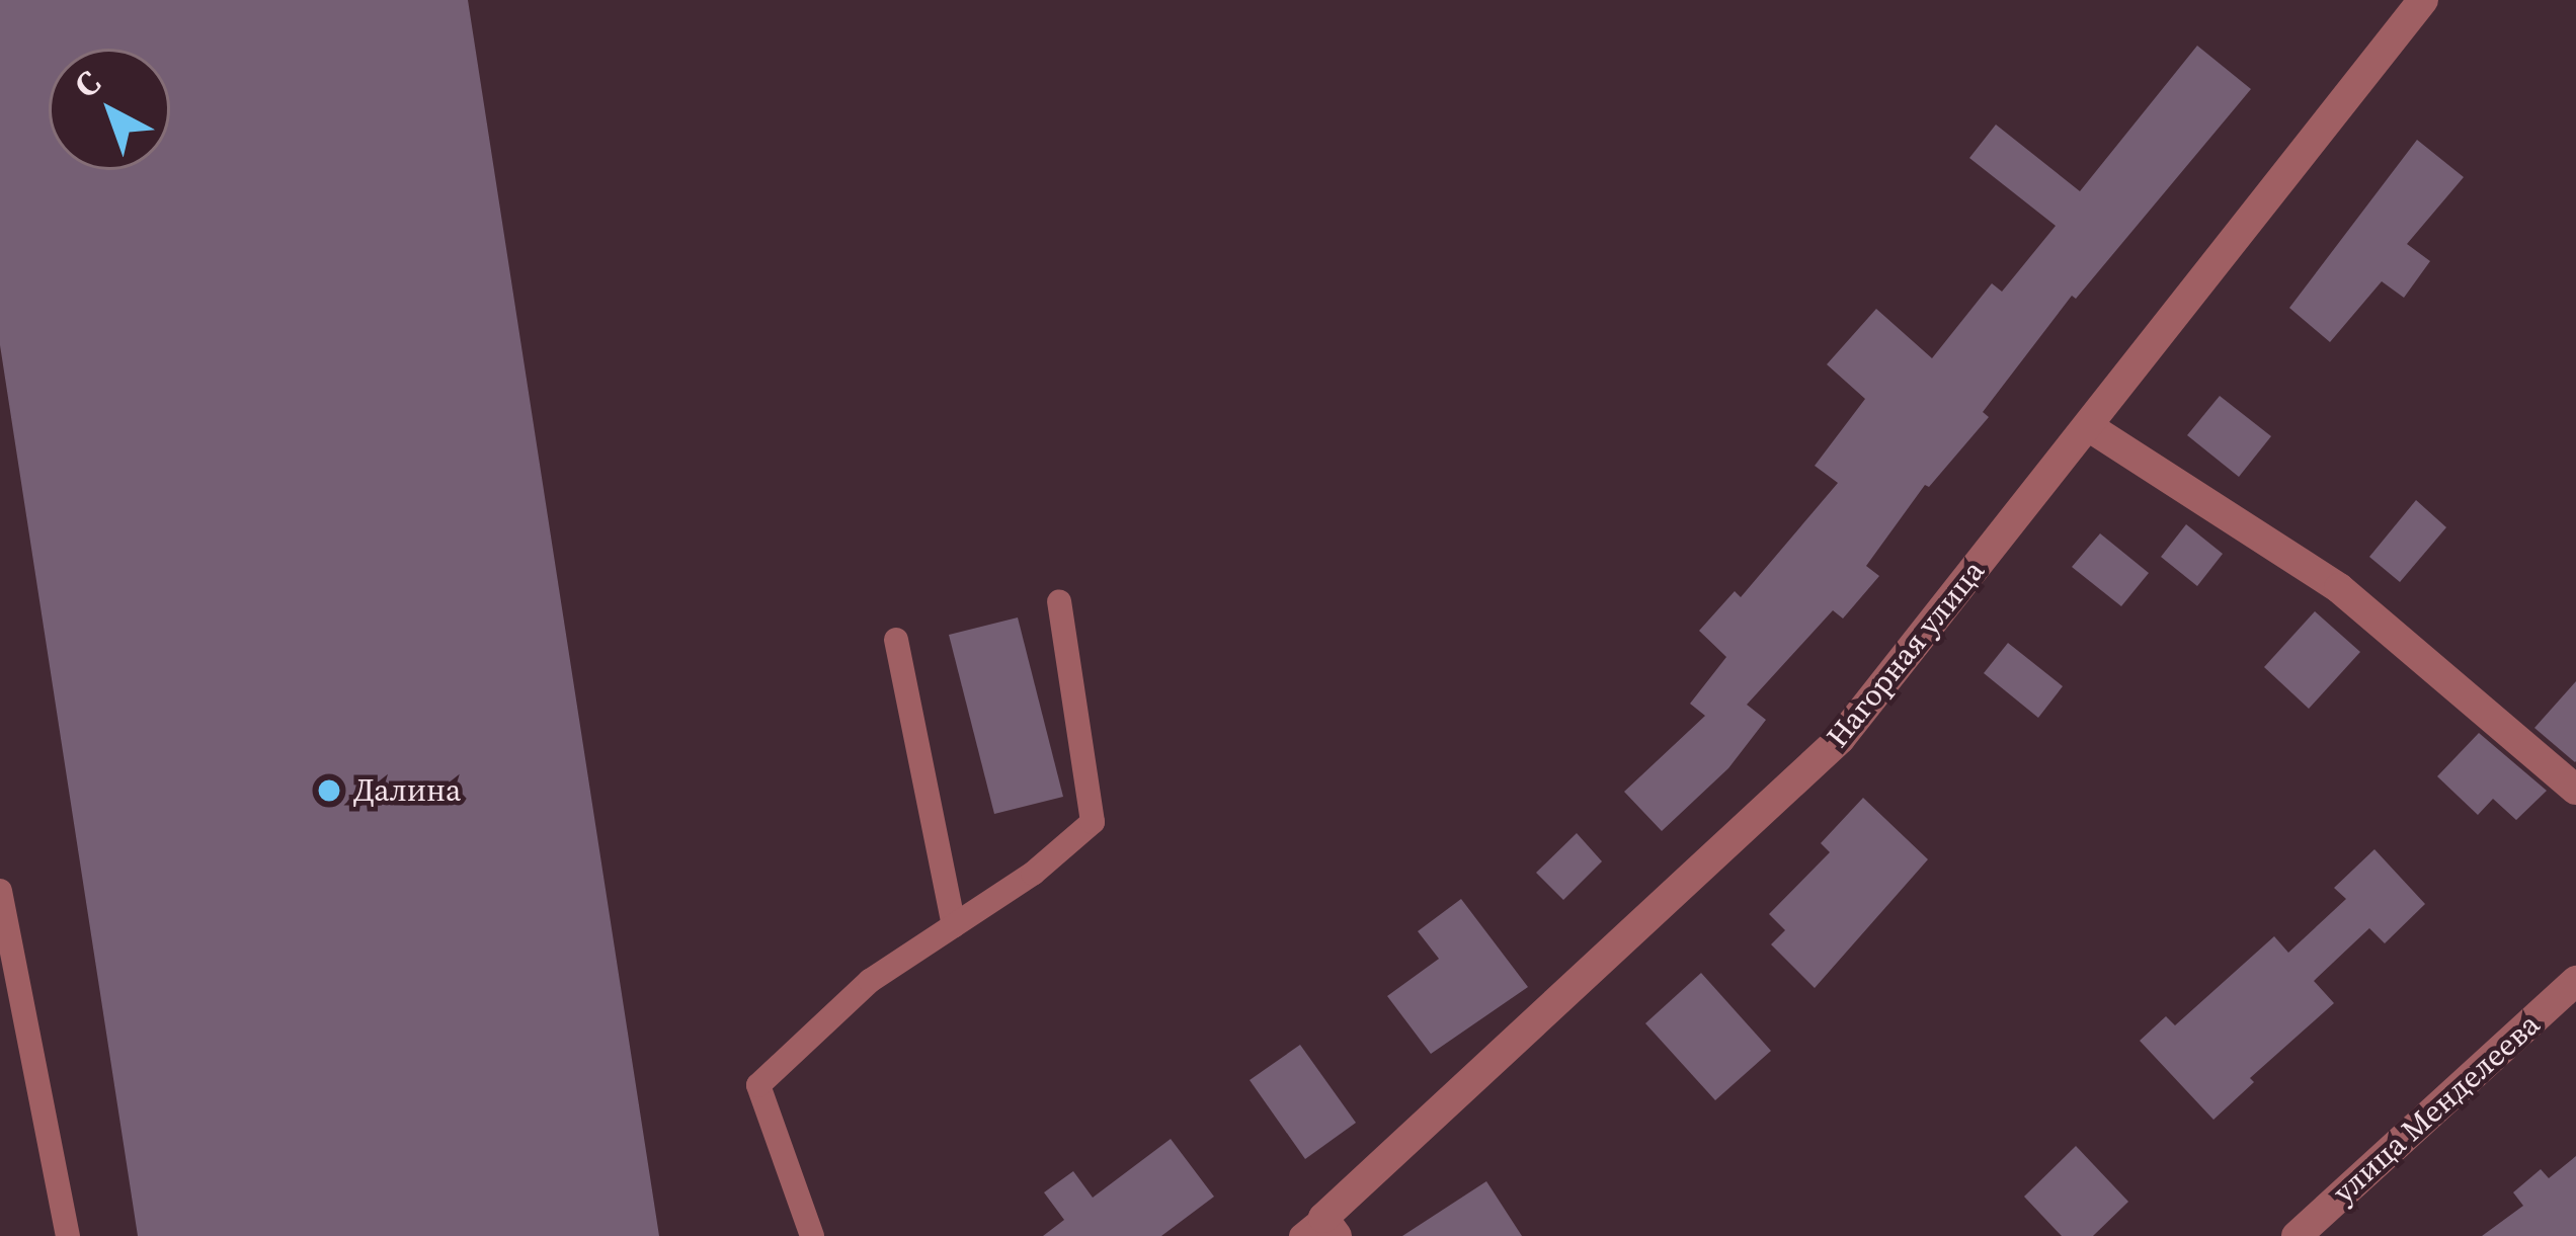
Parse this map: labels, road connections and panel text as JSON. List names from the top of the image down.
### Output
{
  "streets": {
    "street": ["Нагорная улица", "улица Менделеева"]
  },
  "places": ["Далина"],
  "north": "top left"
}
